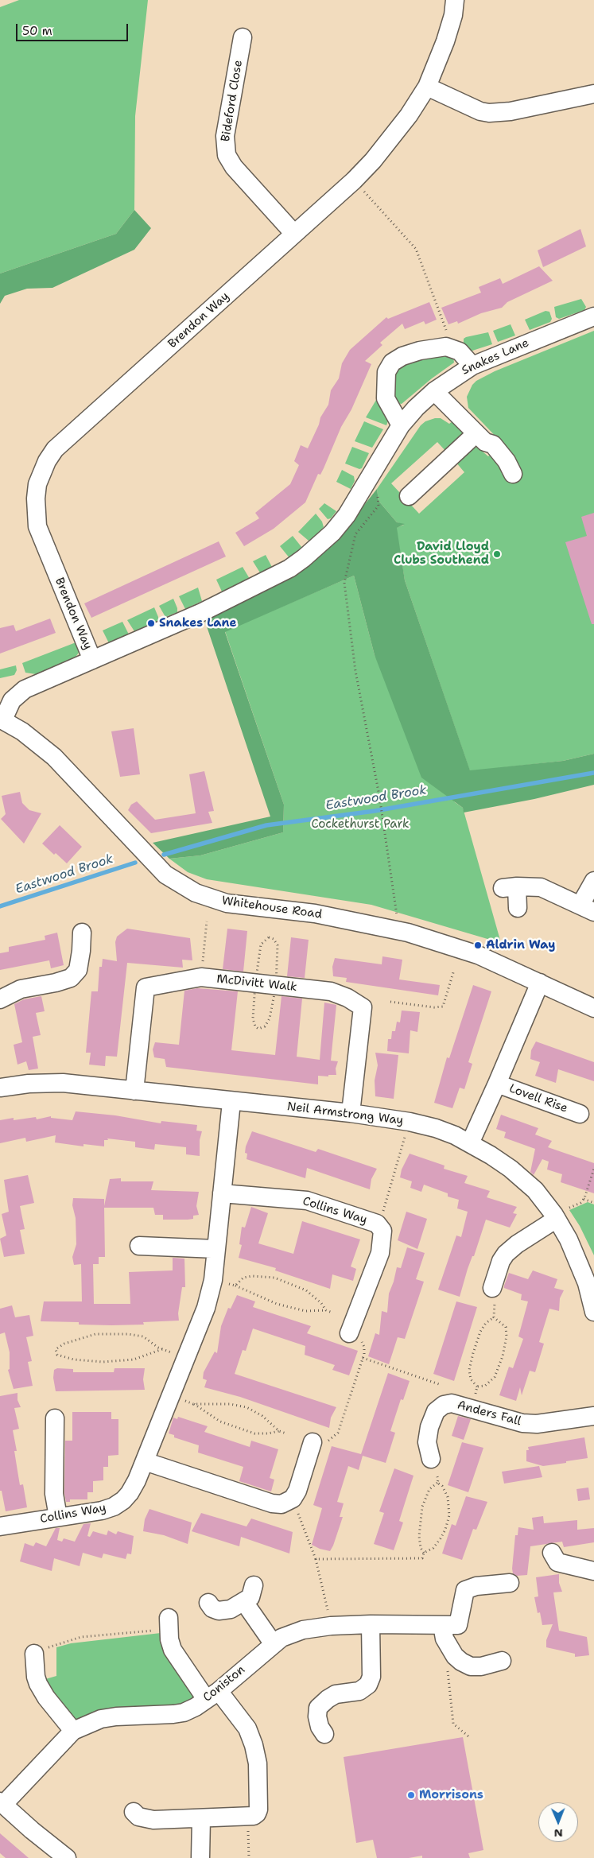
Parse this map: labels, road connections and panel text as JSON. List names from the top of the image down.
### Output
{
  "streets": {
    "street": [
      "Bideford Close",
      "Brendon Way",
      "Snakes Lane",
      "Whitehouse Road",
      "McDivitt Walk",
      "Lovell Rise",
      "Neil Armstrong Way",
      "Collins Way",
      "Anders Fall",
      "Coniston"
    ]
  },
  "crossings": [
    ["Bideford Close", "Brendon Way"],
    ["Brendon Way", "Snakes Lane"],
    ["Snakes Lane", "Whitehouse Road"],
    ["McDivitt Walk", "Neil Armstrong Way"],
    ["Neil Armstrong Way", "Collins Way"]
  ],
  "water": ["Eastwood Brook"],
  "parks": ["Cockethurst Park"],
  "places": [
    "David Lloyd Clubs Southend",
    "Snakes Lane",
    "Aldrin Way",
    "Morrisons"
  ],
  "scale_bar": "50 m",
  "north": "bottom"
}
